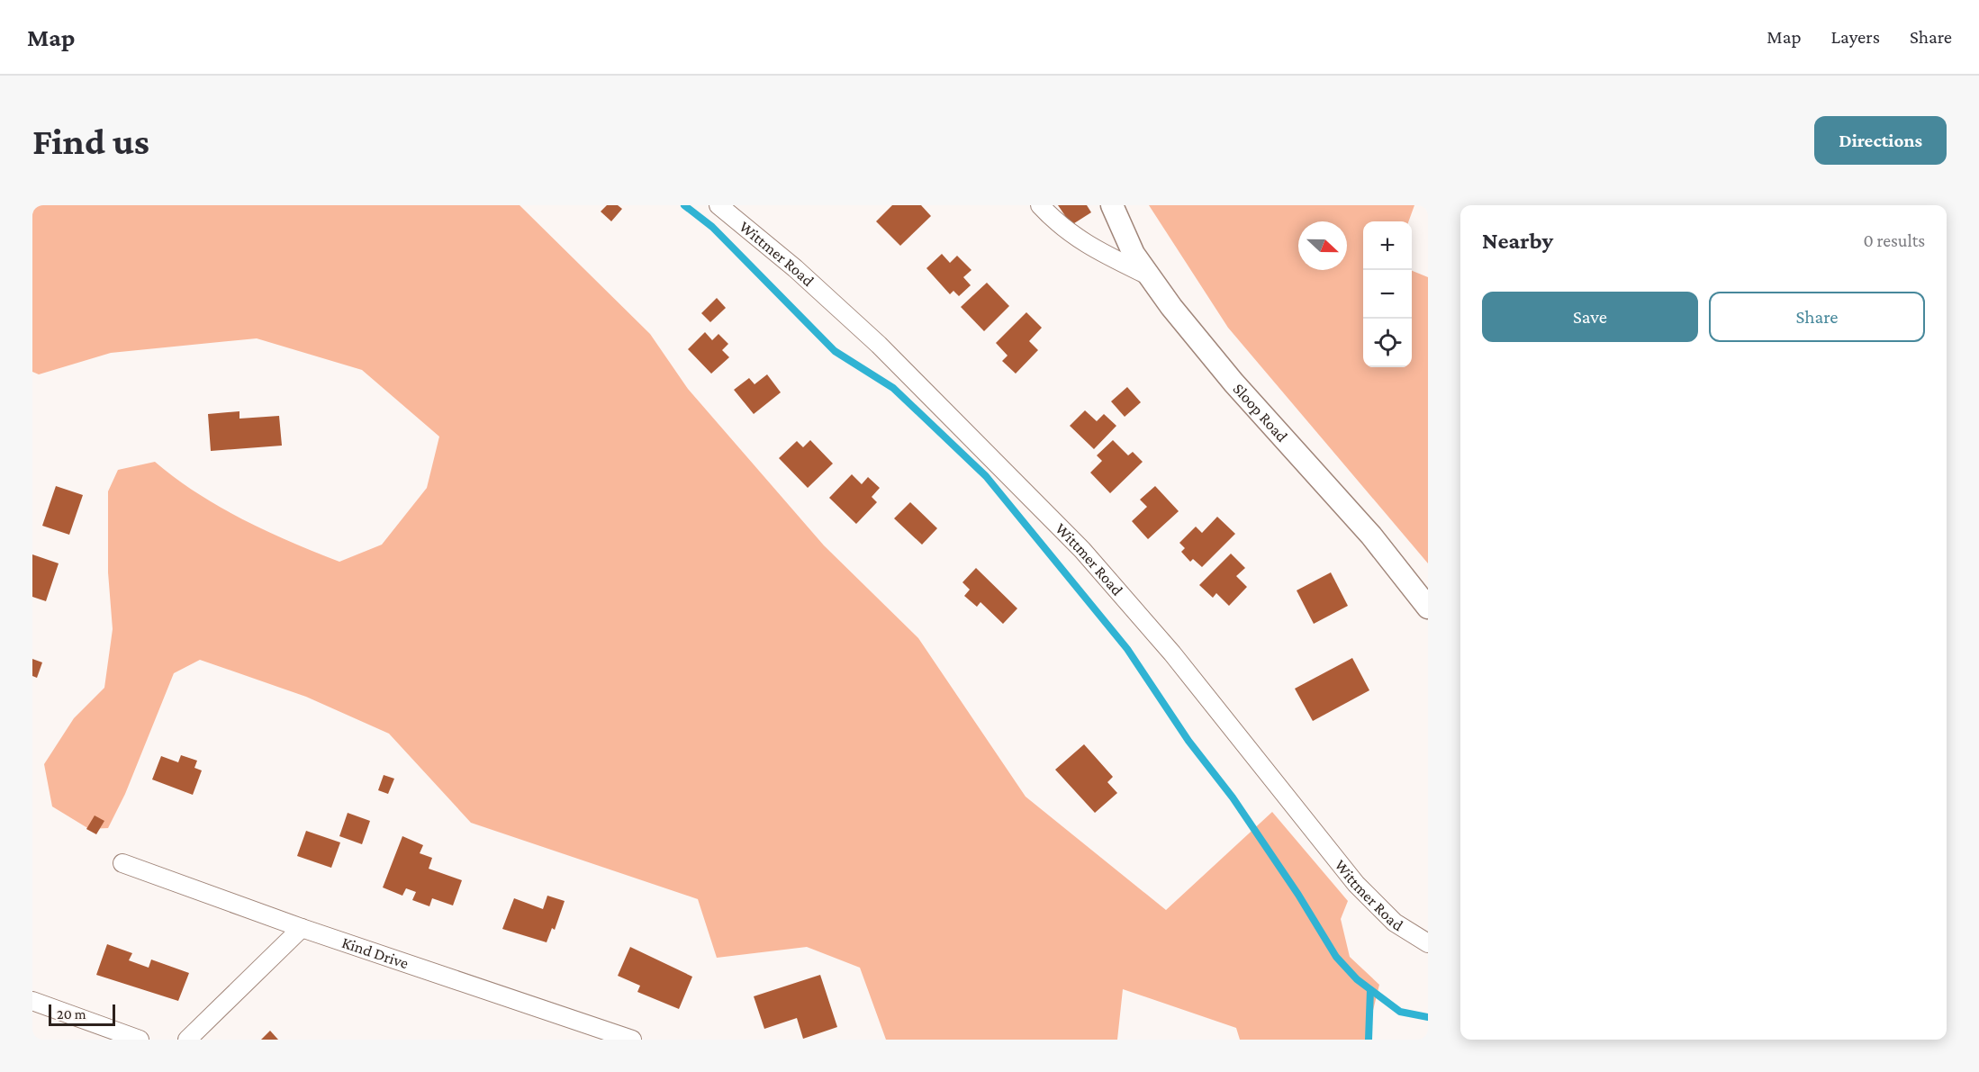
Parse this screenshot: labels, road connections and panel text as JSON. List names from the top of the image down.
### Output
{
  "streets": {
    "street": ["Wittmer Road", "Sloop Road", "Kind Drive"]
  },
  "scale_bar": "20 m",
  "north": "right",
  "page": {
    "header": "Map",
    "nav": ["Map", "Layers", "Share"],
    "buttons": [
      "Directions",
      ["Save", "Share"]
    ],
    "title": "Find us",
    "heading": ["Nearby", "0 results"],
    "map_buttons": ["+", "−"],
    "scale": "20 m"
  }
}
